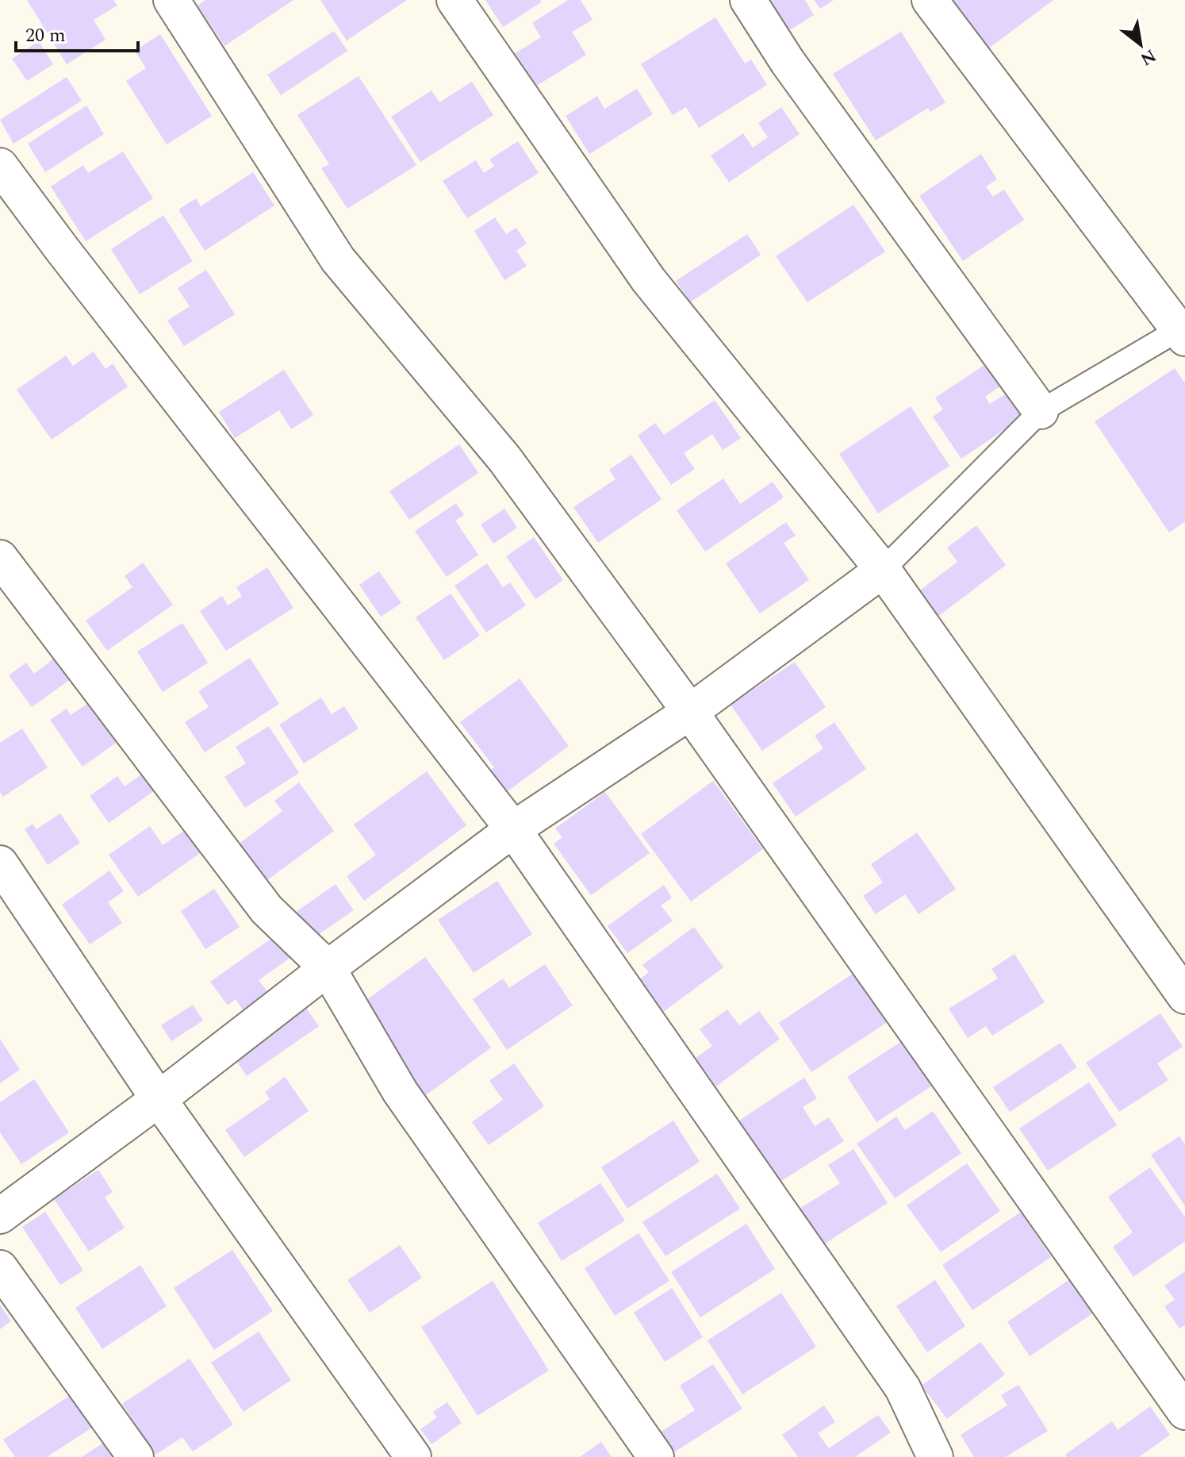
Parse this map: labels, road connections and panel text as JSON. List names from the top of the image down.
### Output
{
  "scale_bar": "20 m",
  "north": "bottom right"
}
